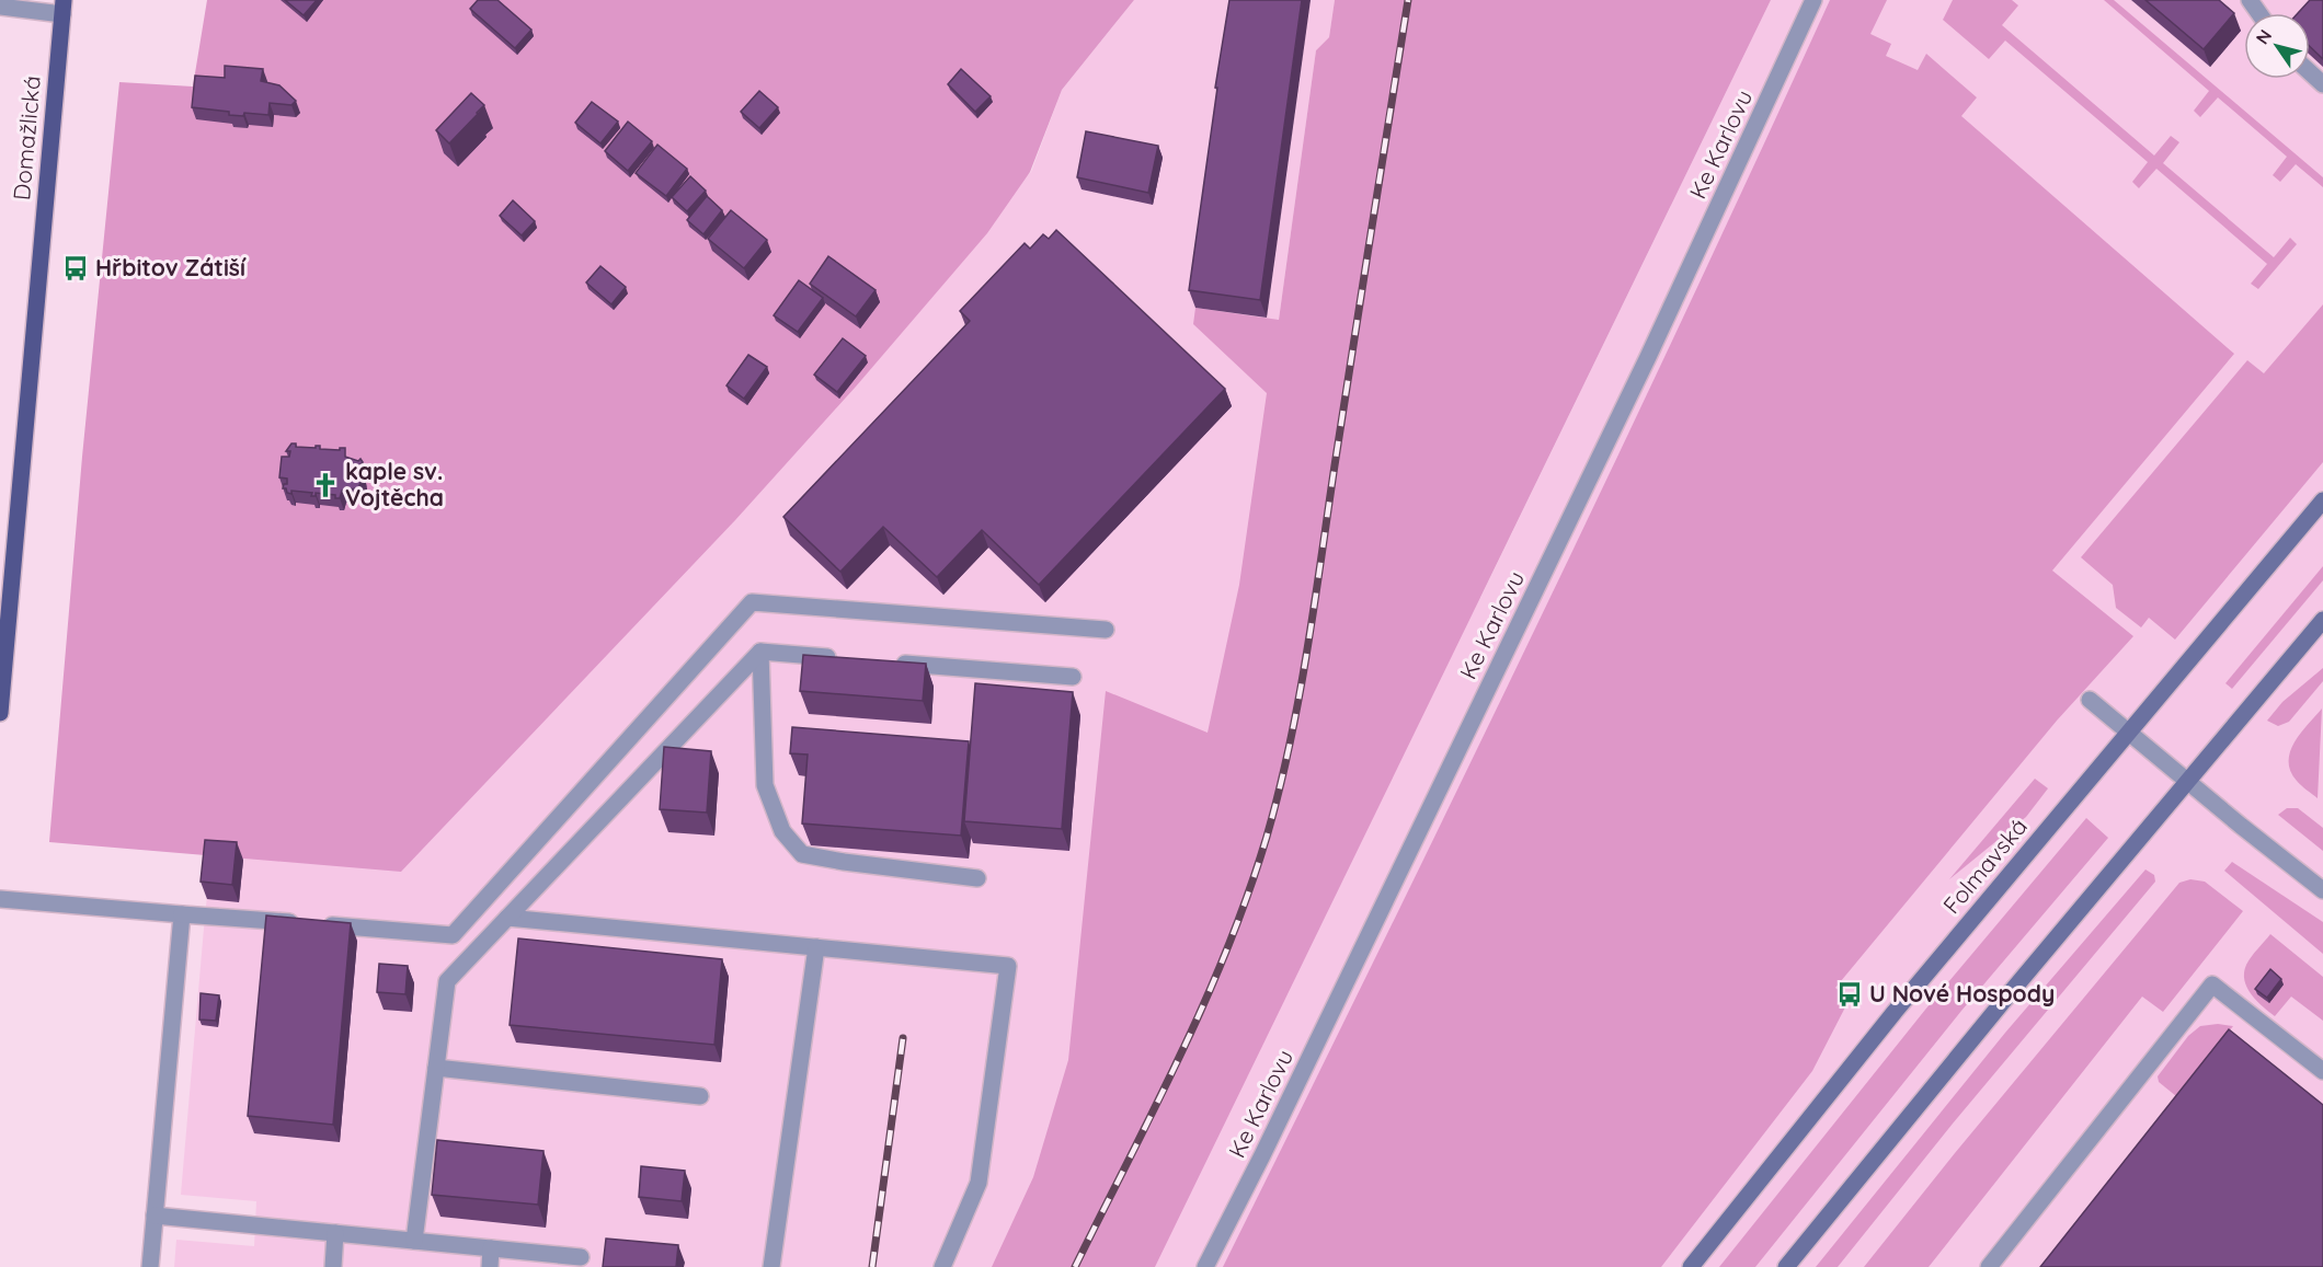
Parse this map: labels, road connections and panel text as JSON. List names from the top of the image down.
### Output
{
  "streets": {
    "main road": ["Domažlická", "Folmavská"],
    "street": ["Ke Karlovu"]
  },
  "places": {
    "bus stop": ["Hřbitov Zátiší", "U Nové Hospody"],
    "church": ["kaple sv. Vojtěcha"]
  },
  "north": "top left"
}
